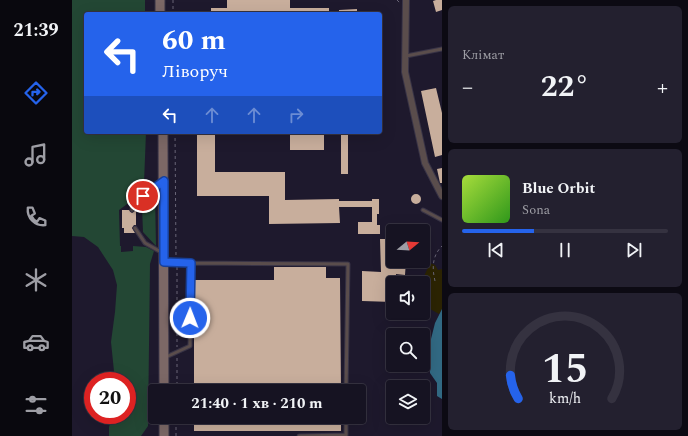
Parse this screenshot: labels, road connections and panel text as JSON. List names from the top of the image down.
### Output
{
  "north": "right",
  "page": {
    "tabs": "21:39",
    "tile": "Клімат",
    "turn": ["60 m", "Ліворуч"],
    "heat": ["−", "22°", "+"],
    "song": ["Blue Orbit", "Sona"],
    "limit": "20",
    "trip": "21:40 · 1 хв · 210 m",
    "gauge": ["15", "km/h"]
  }
}
